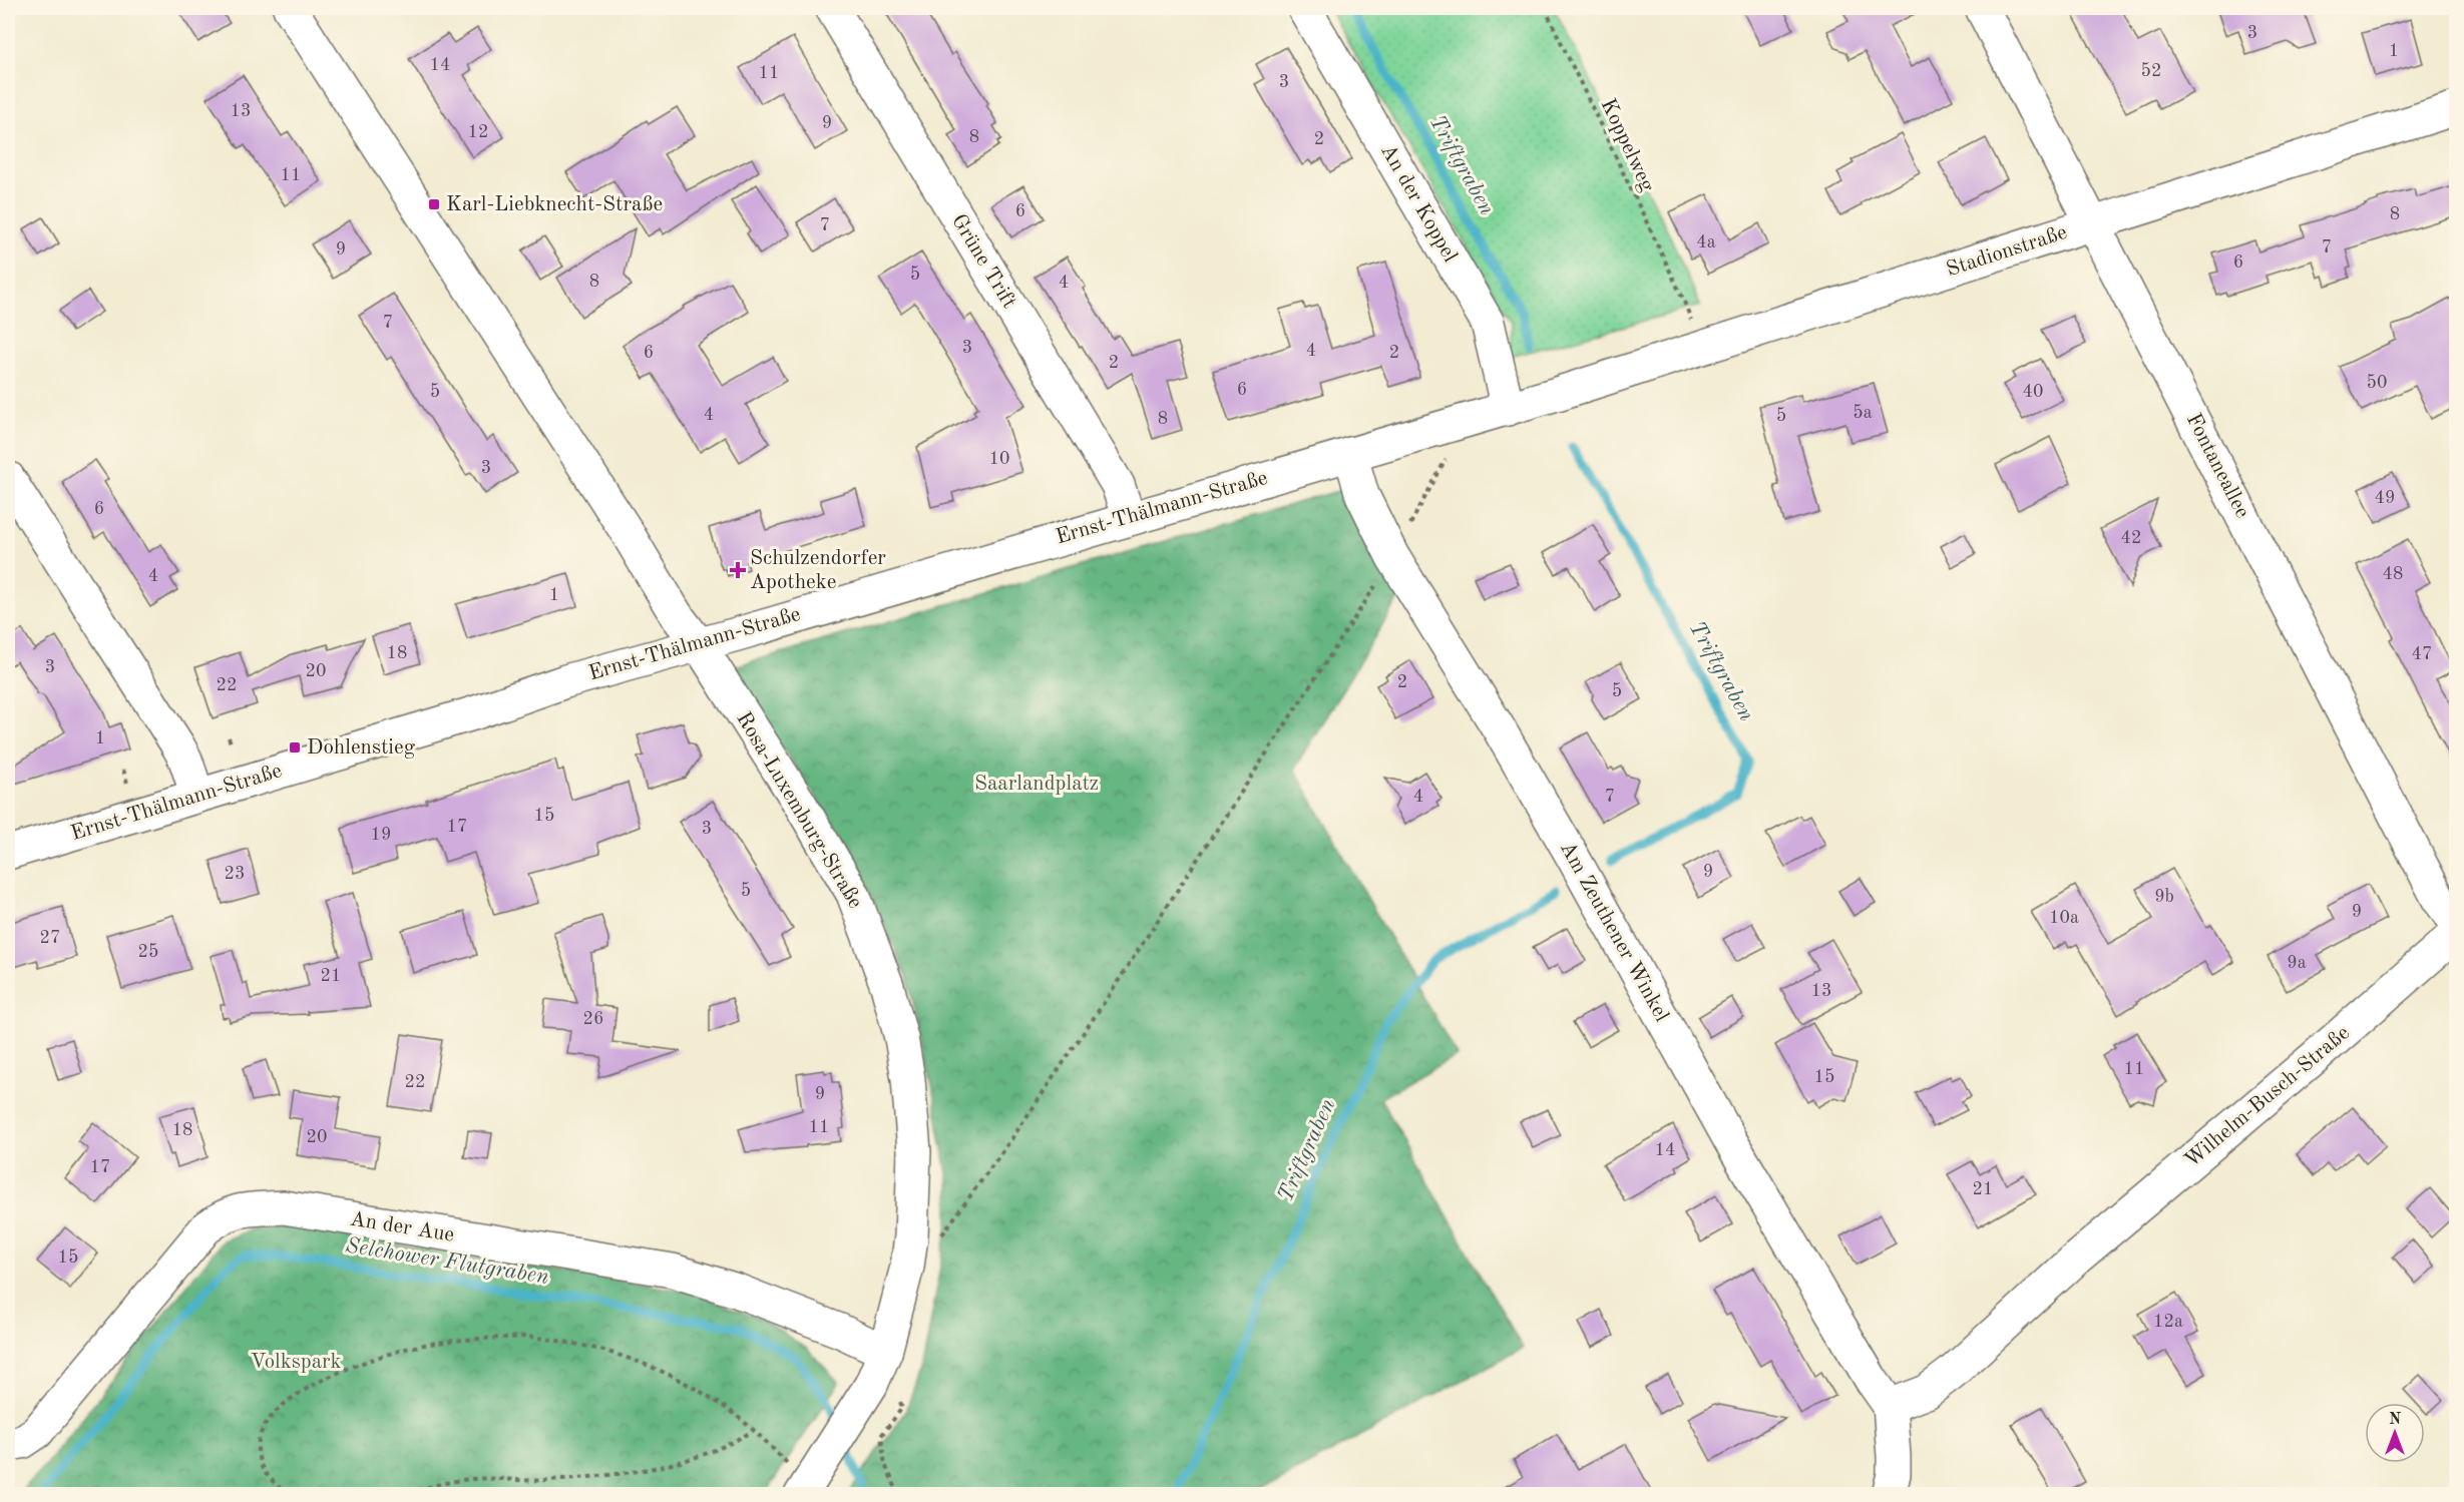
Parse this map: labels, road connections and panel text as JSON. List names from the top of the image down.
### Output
{
  "streets": {
    "street": [
      "An der Koppel",
      "Stadionstraße",
      "Grüne Trift",
      "Fontaneallee",
      "Ernst-Thälmann-Straße",
      "Rosa-Luxemburg-Straße",
      "Am Zeuthener Winkel",
      "Wilhelm-Busch-Straße",
      "An der Aue"
    ],
    "path": ["Koppelweg"]
  },
  "crossings": [
    ["An der Koppel", "Ernst-Thälmann-Straße"],
    ["Stadionstraße", "Fontaneallee"],
    ["Stadionstraße", "Ernst-Thälmann-Straße"],
    ["Grüne Trift", "Ernst-Thälmann-Straße"],
    ["Ernst-Thälmann-Straße", "Rosa-Luxemburg-Straße"],
    ["Ernst-Thälmann-Straße", "Am Zeuthener Winkel"],
    ["Rosa-Luxemburg-Straße", "An der Aue"],
    ["Am Zeuthener Winkel", "Wilhelm-Busch-Straße"]
  ],
  "water": ["Triftgraben", "Selchower Flutgraben"],
  "parks": ["Saarlandplatz", "Volkspark"],
  "places": {
    "transit": ["Karl-Liebknecht-Straße", "Dohlenstieg"],
    "health": ["Schulzendorfer Apotheke"]
  },
  "house_numbers": [
    "3",
    "1",
    "14",
    "52",
    "11",
    "3",
    "13",
    "9",
    "12",
    "8",
    "2",
    "11",
    "6",
    "8",
    "7",
    "4a",
    "7",
    "9",
    "6",
    "5",
    "8",
    "4",
    "7",
    "3",
    "4",
    "6",
    "2",
    "2",
    "50",
    "6",
    "5",
    "40",
    "5a",
    "4",
    "5",
    "8",
    "10",
    "3",
    "49",
    "6",
    "42",
    "48",
    "4",
    "1",
    "18",
    "47",
    "3",
    "20",
    "2",
    "22",
    "5",
    "1",
    "4",
    "7",
    "15",
    "17",
    "3",
    "19",
    "9",
    "23",
    "5",
    "9b",
    "9",
    "10a",
    "27",
    "25",
    "9a",
    "21",
    "13",
    "26",
    "11",
    "15",
    "22",
    "9",
    "11",
    "18",
    "20",
    "14",
    "17",
    "21",
    "15",
    "12a"
  ],
  "north": "top"
}
